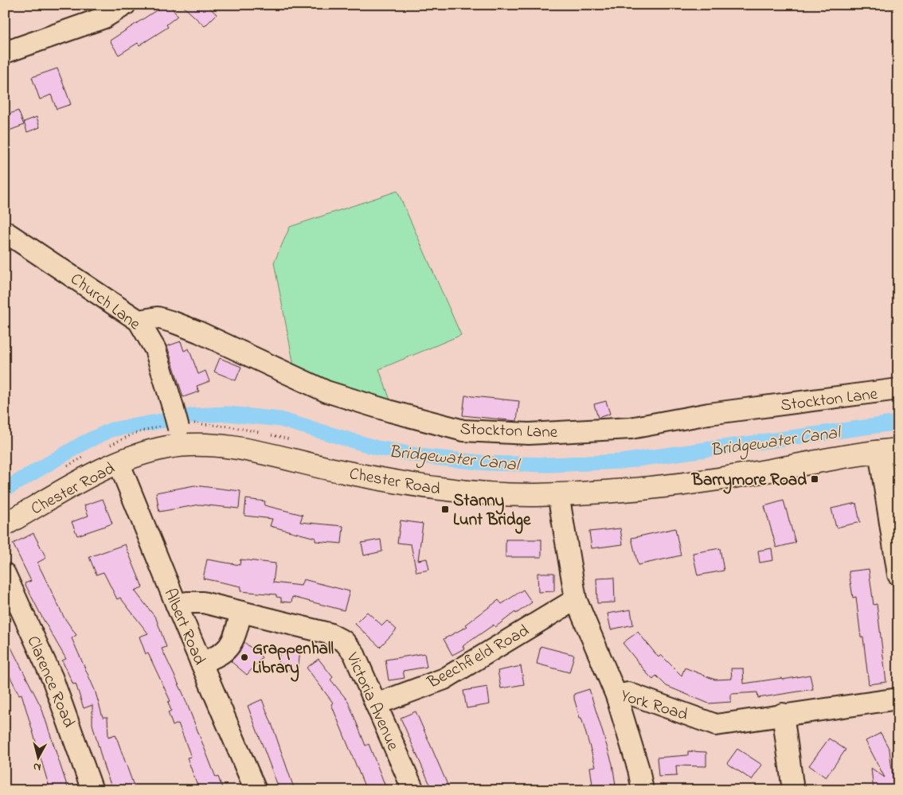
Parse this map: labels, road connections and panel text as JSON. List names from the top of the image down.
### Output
{
  "streets": {
    "main road": ["Chester Road"],
    "street": [
      "Church Lane",
      "Stockton Lane",
      "Albert Road",
      "Beechfield Road",
      "Clarence Road",
      "Victoria Avenue",
      "York Road"
    ]
  },
  "crossings": [
    ["Church Lane", "Stockton Lane"],
    ["Church Lane", "Chester Road"],
    ["Chester Road", "Albert Road"],
    ["Chester Road", "York Road"],
    ["Albert Road", "Victoria Avenue"],
    ["Beechfield Road", "Victoria Avenue"],
    ["Beechfield Road", "York Road"]
  ],
  "water": ["Bridgewater Canal"],
  "places": {
    "transit": ["Barrymore Road", "Stanny Lunt Bridge"],
    "other": ["Grappenhall Library"]
  },
  "north": "bottom"
}
